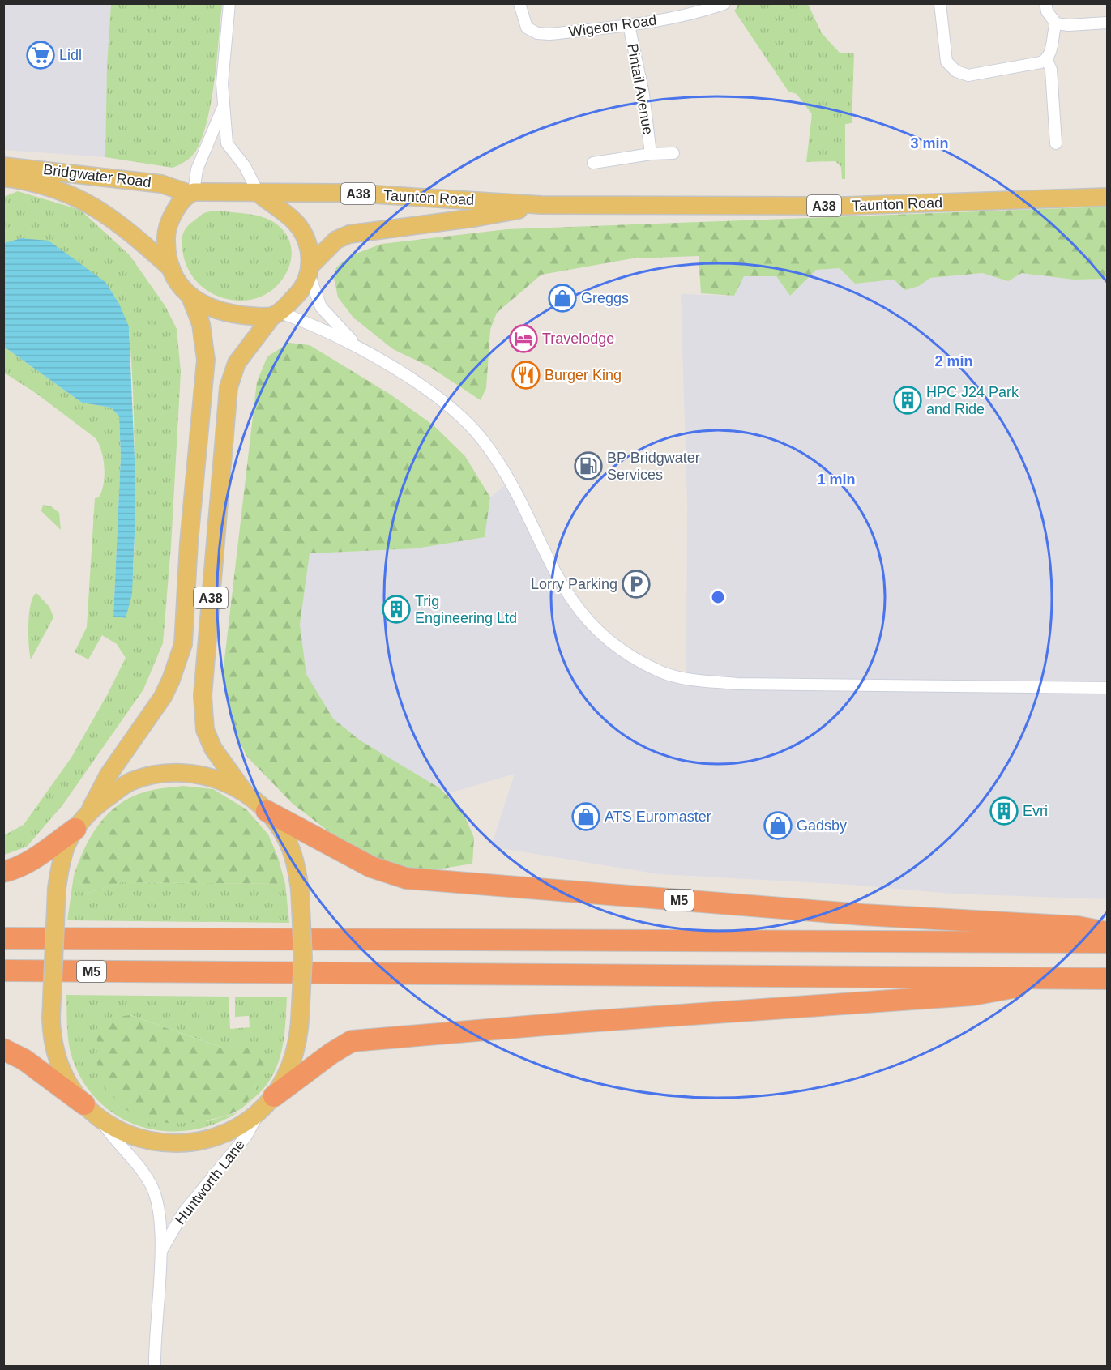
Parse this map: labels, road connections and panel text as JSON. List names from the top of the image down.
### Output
{
  "streets": {
    "highway": ["M5"],
    "main road": ["Bridgwater Road", "A38", "Taunton Road"],
    "street": ["Wigeon Road", "Pintail Avenue", "Huntworth Lane"]
  },
  "crossings": [
    ["Wigeon Road", "Pintail Avenue"],
    ["Bridgwater Road", "A38"],
    ["Bridgwater Road", "Taunton Road"],
    ["A38", "Taunton Road"]
  ],
  "places": {
    "supermarket": ["Lidl"],
    "shop": ["Greggs", "ATS Euromaster", "Gadsby"],
    "hotel": ["Travelodge"],
    "restaurant": ["Burger King"],
    "building": ["HPC J24 Park and Ride", "Trig Engineering Ltd", "Evri"],
    "fuel station": ["BP Bridgwater Services"],
    "parking": ["Lorry Parking"]
  },
  "rings": ["3 min", "2 min", "1 min"]
}
